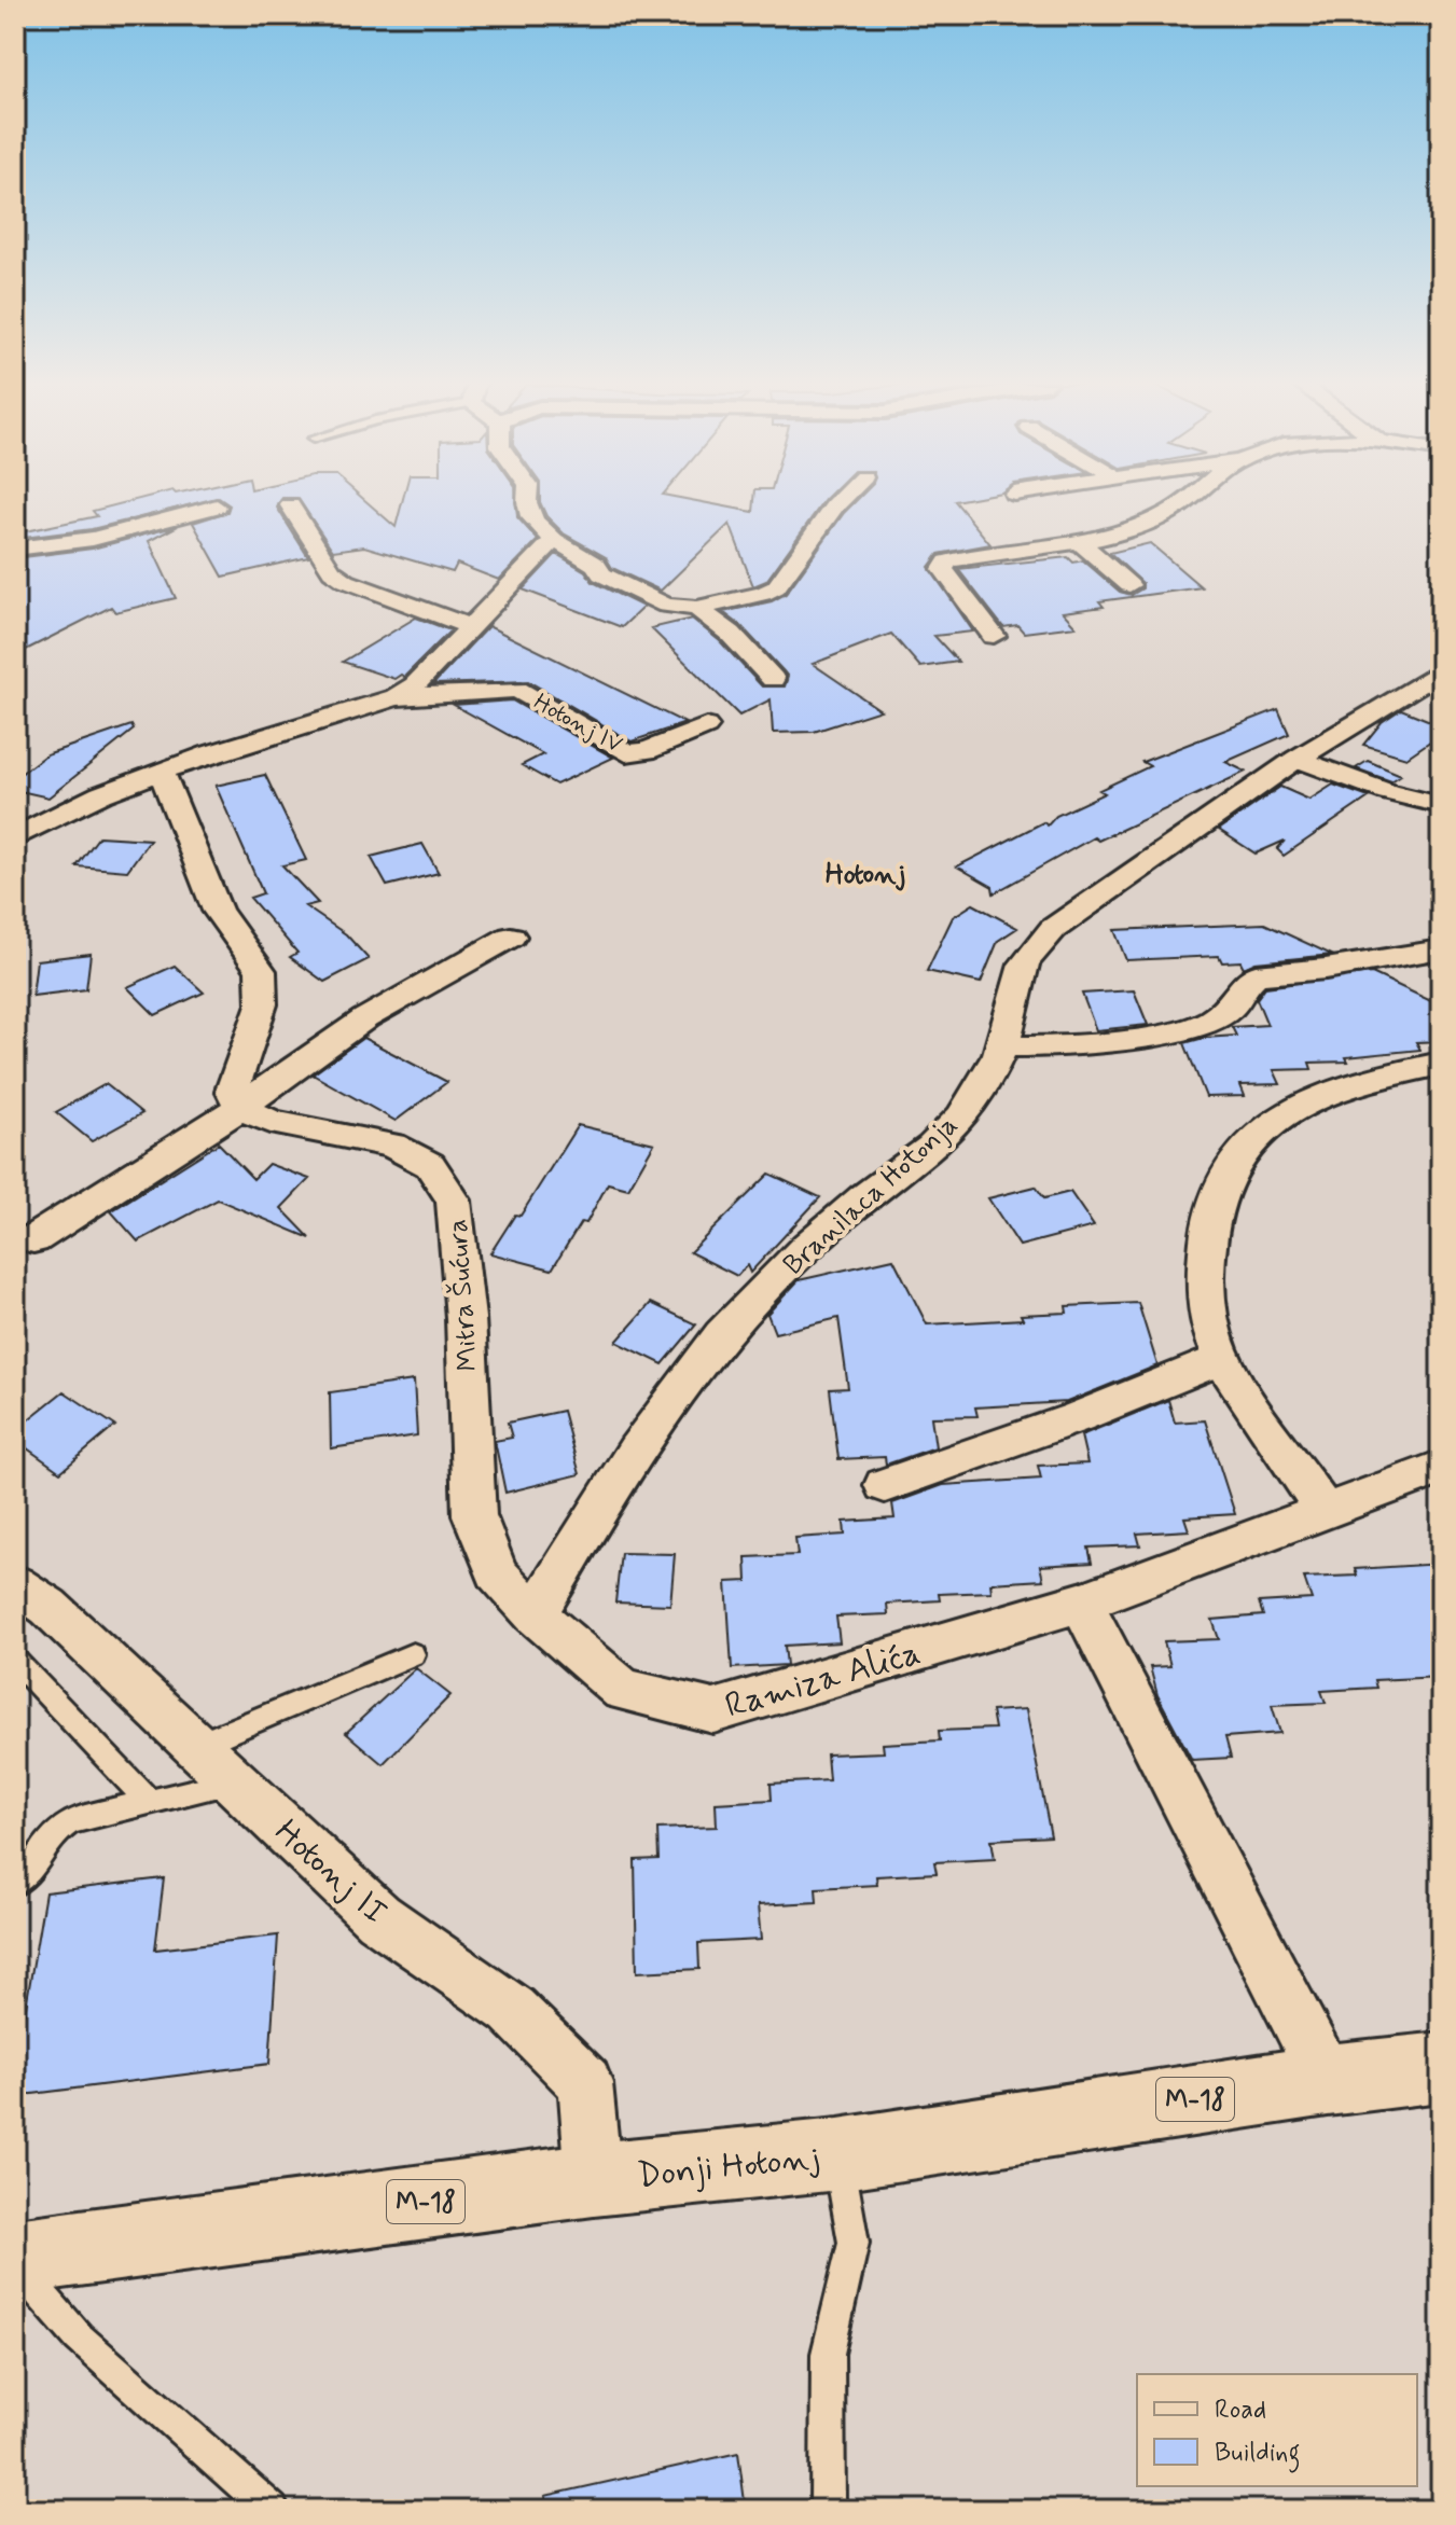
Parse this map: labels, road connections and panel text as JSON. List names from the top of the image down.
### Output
{
  "streets": {
    "main road": ["M-18", "Donji Hotonj"],
    "street": [
      "Hotonj IV",
      "Branilaca Hotonja",
      "Mitra Šućura",
      "Ramiza Alića",
      "Hotonj II"
    ]
  },
  "crossings": [
    ["Branilaca Hotonja", "Mitra Šućura"],
    ["Branilaca Hotonja", "Ramiza Alića"],
    ["Mitra Šućura", "Ramiza Alića"],
    ["Hotonj II", "Donji Hotonj"]
  ],
  "districts": ["Hotonj"],
  "legend": ["Road", "Building"]
}
